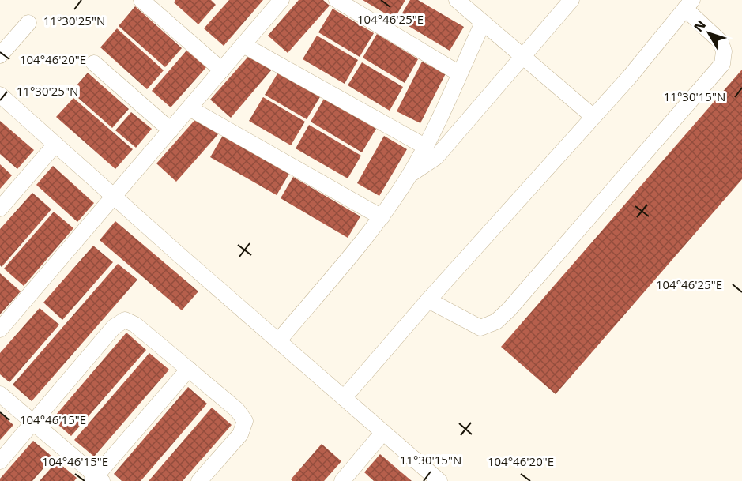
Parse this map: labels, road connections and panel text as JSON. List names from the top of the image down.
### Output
{
  "north": "top left",
  "coordinates": [
    "104°46'25\"E",
    "11°30'25\"N",
    "104°46'20\"E",
    "11°30'15\"N",
    "104°46'15\"E"
  ]
}
